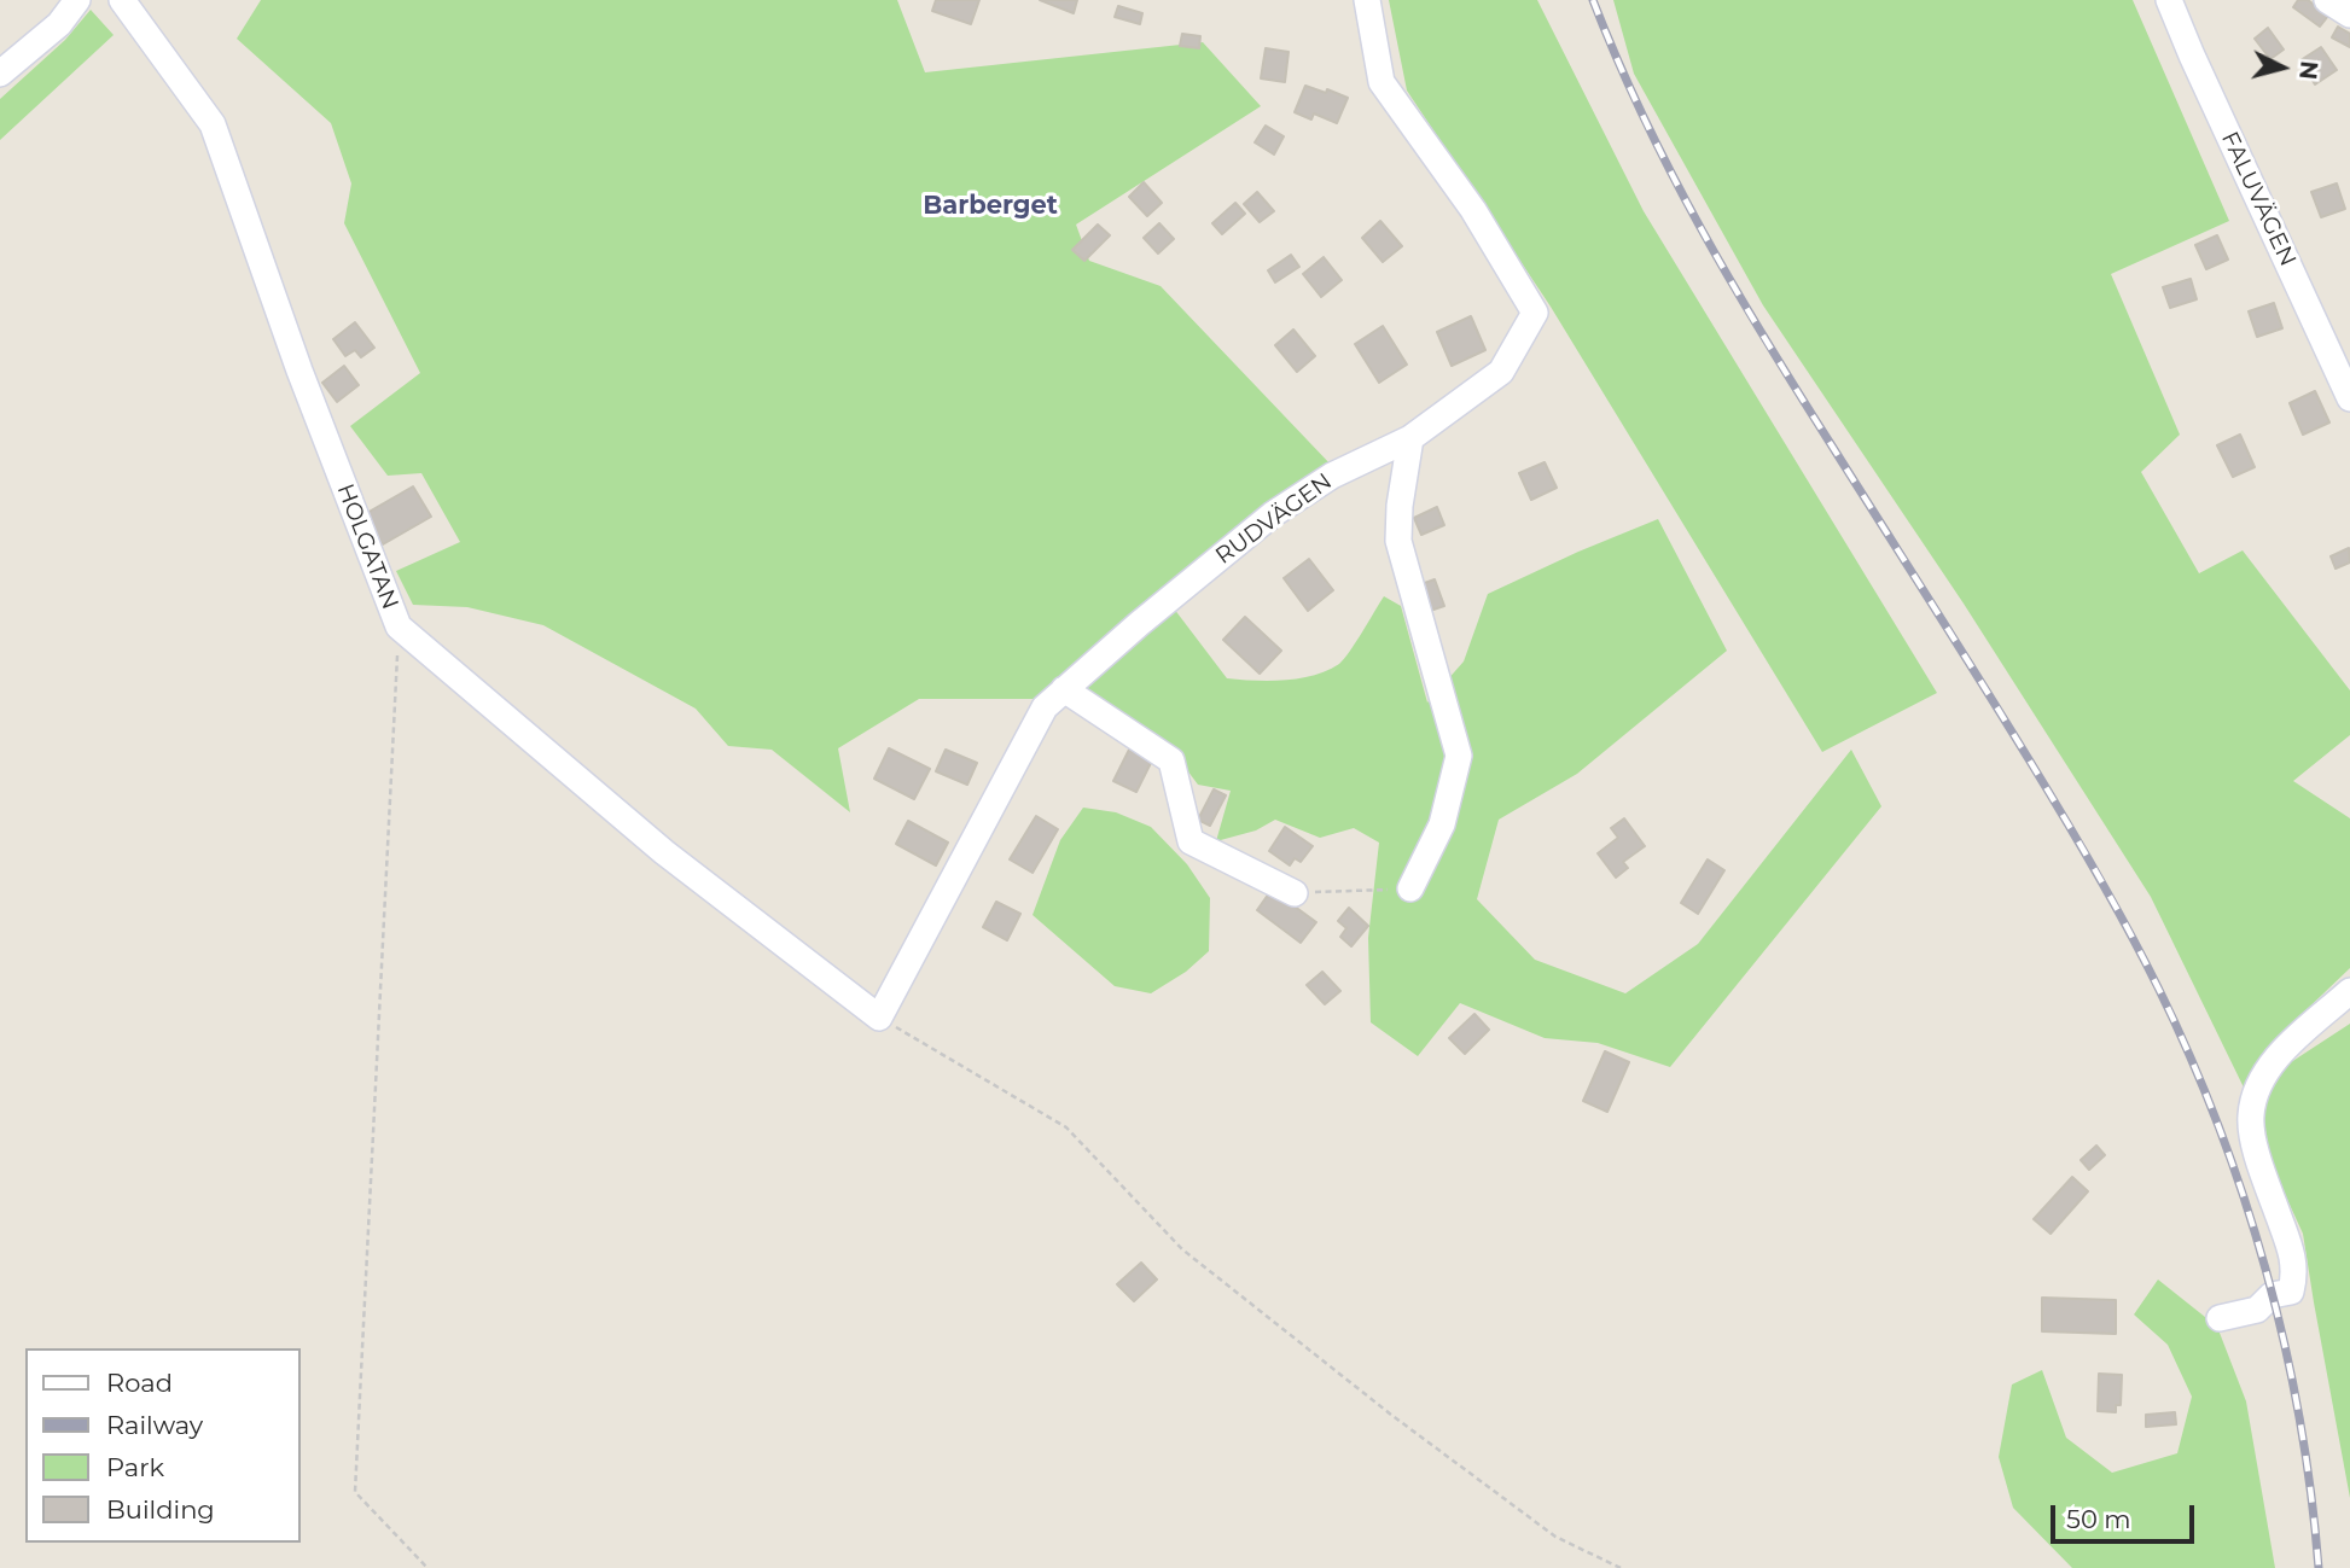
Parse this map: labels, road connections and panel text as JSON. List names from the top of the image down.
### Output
{
  "streets": {
    "street": ["FALUVÄGEN", "RUDVÄGEN", "HOLGATAN"]
  },
  "crossings": [
    ["RUDVÄGEN", "HOLGATAN"]
  ],
  "districts": ["Barberget"],
  "legend": [
    "Road",
    "Railway",
    "Park",
    "Building"
  ],
  "scale_bar": "50 m",
  "north": "right"
}
